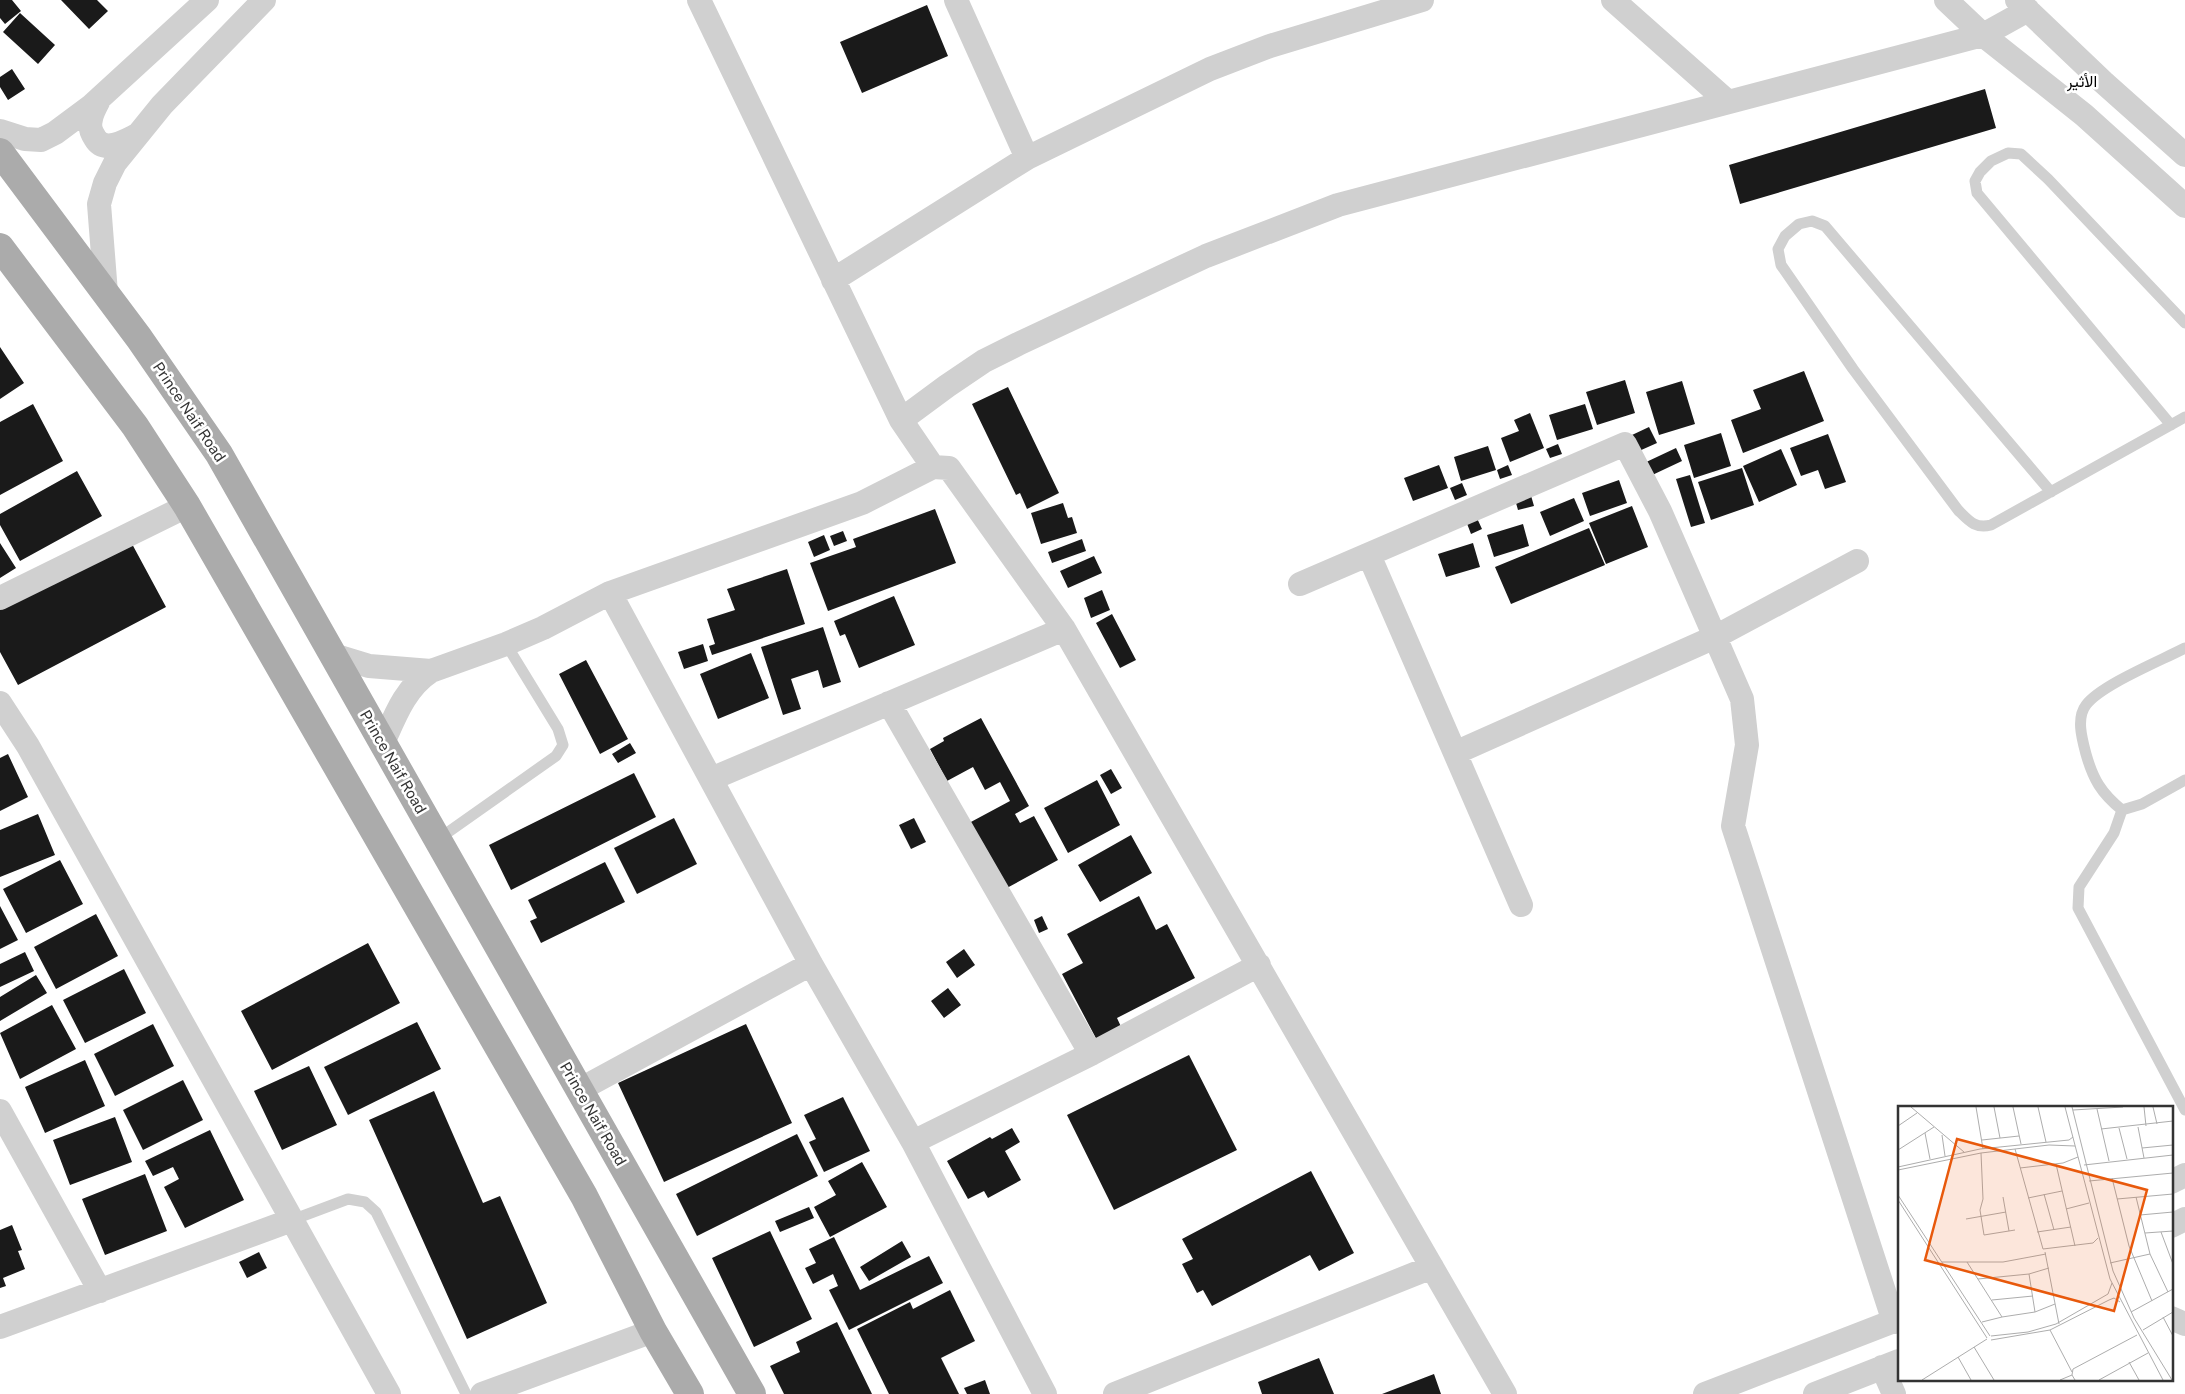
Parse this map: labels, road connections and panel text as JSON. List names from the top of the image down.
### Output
{
  "streets": {
    "main road": ["Prince Naif Road"]
  },
  "districts": ["الأثير"]
}
